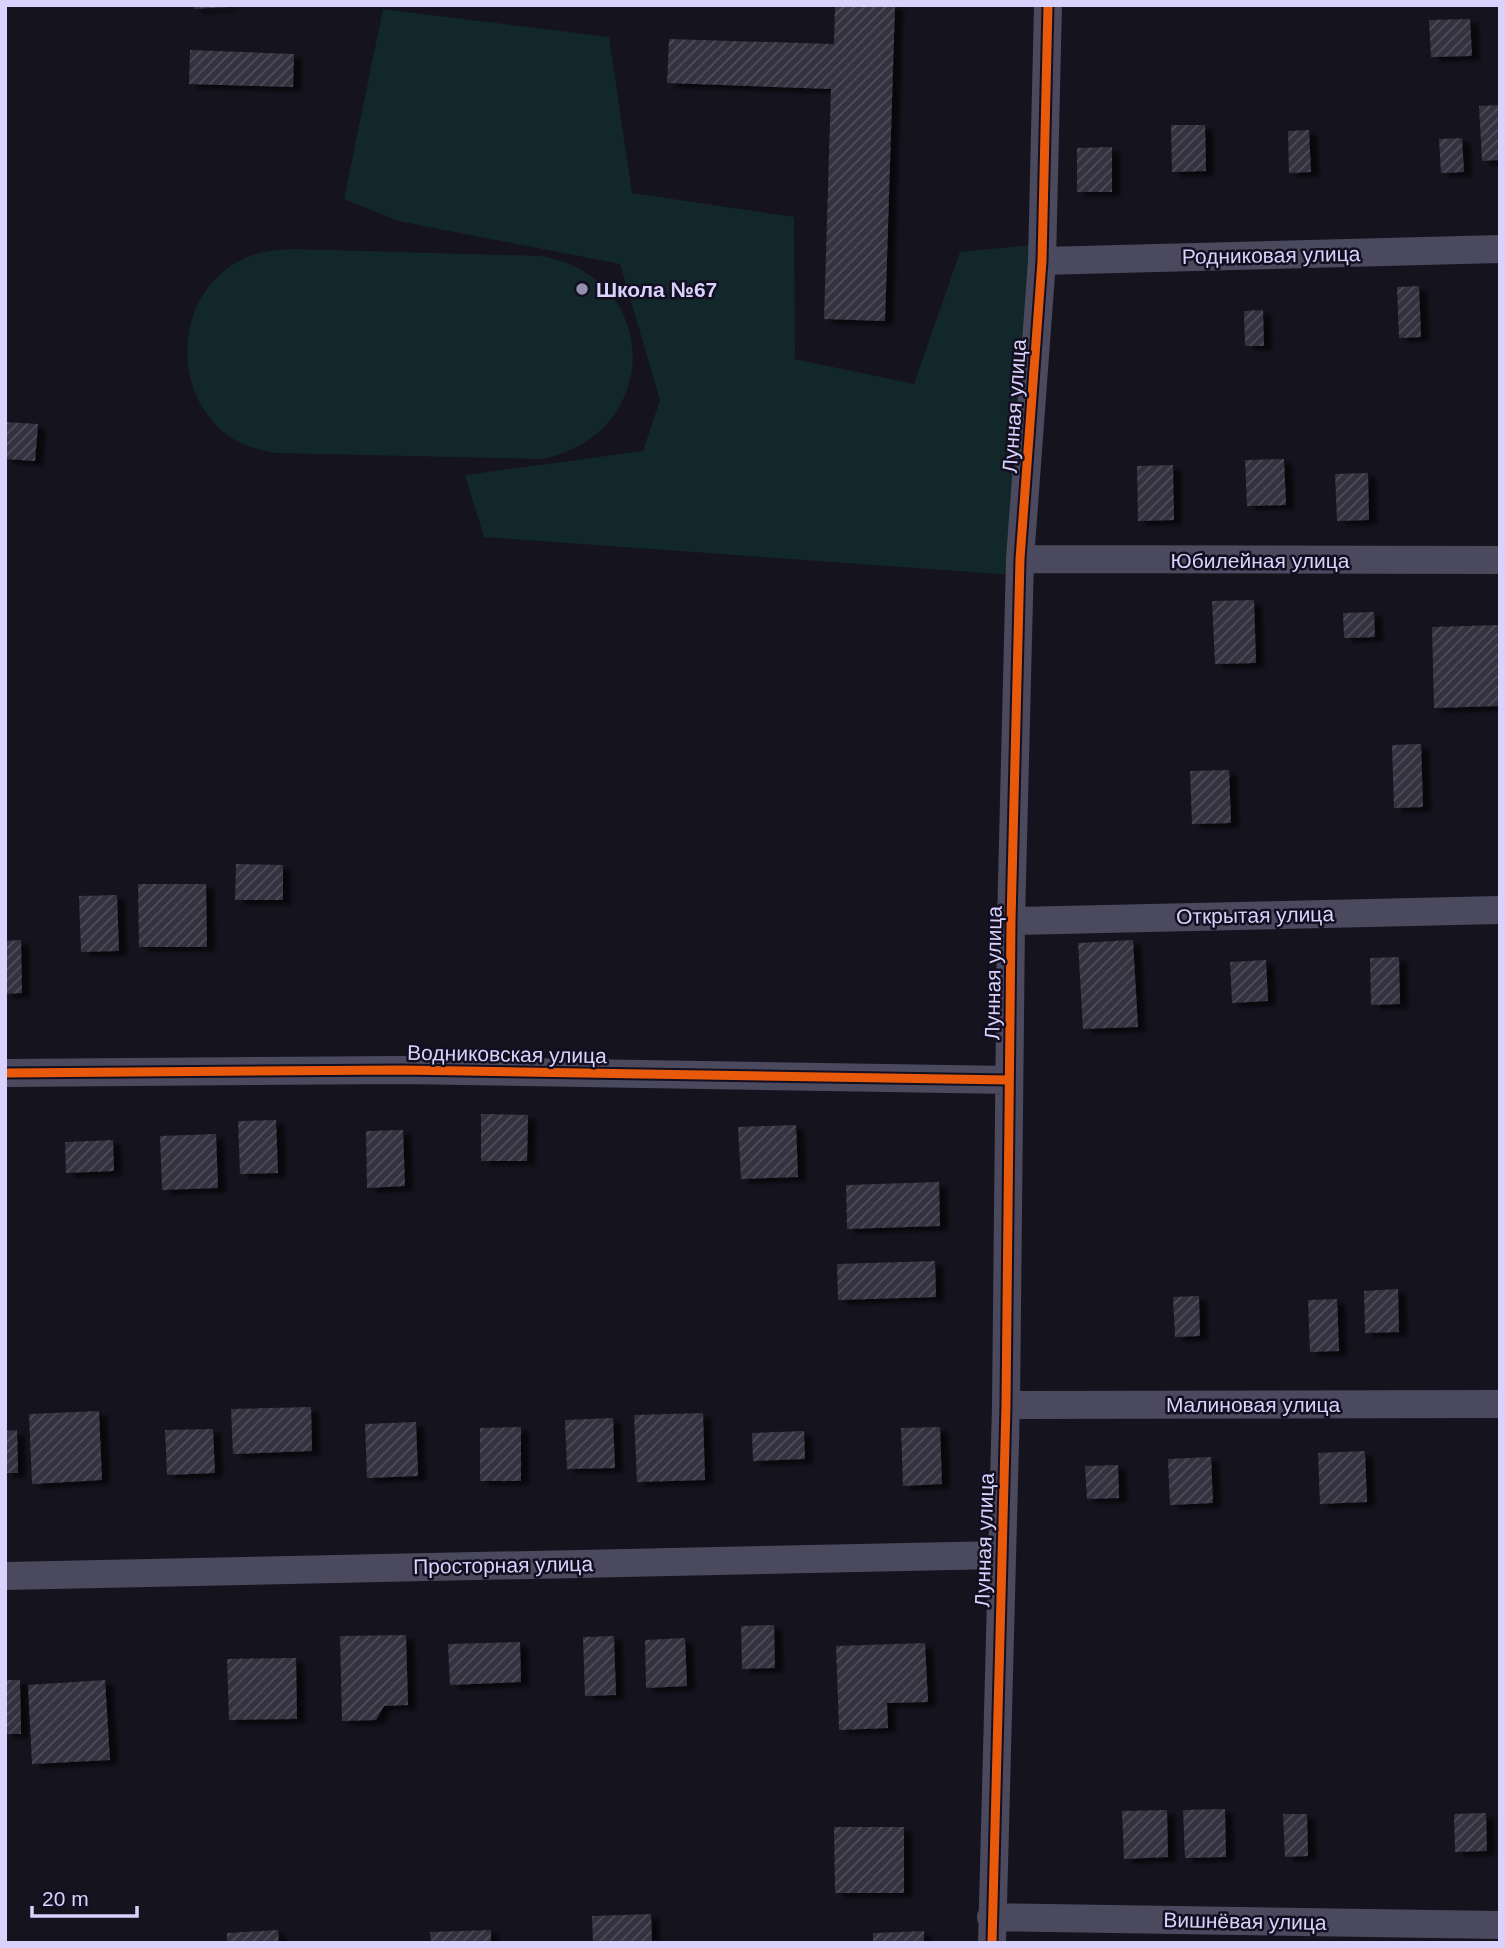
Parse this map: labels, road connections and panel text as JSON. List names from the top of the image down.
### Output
{
  "streets": {
    "street": [
      "Родниковая улица",
      "Лунная улица",
      "Юбилейная улица",
      "Открытая улица",
      "Водниковская улица",
      "Малиновая улица",
      "Просторная улица",
      "Вишнёвая улица"
    ]
  },
  "crossings": [
    ["Родниковая улица", "Лунная улица"],
    ["Лунная улица", "Юбилейная улица"],
    ["Лунная улица", "Открытая улица"],
    ["Лунная улица", "Водниковская улица"],
    ["Лунная улица", "Малиновая улица"],
    ["Лунная улица", "Просторная улица"],
    ["Лунная улица", "Вишнёвая улица"]
  ],
  "places": ["Школа №67"],
  "scale_bar": "20 m"
}
